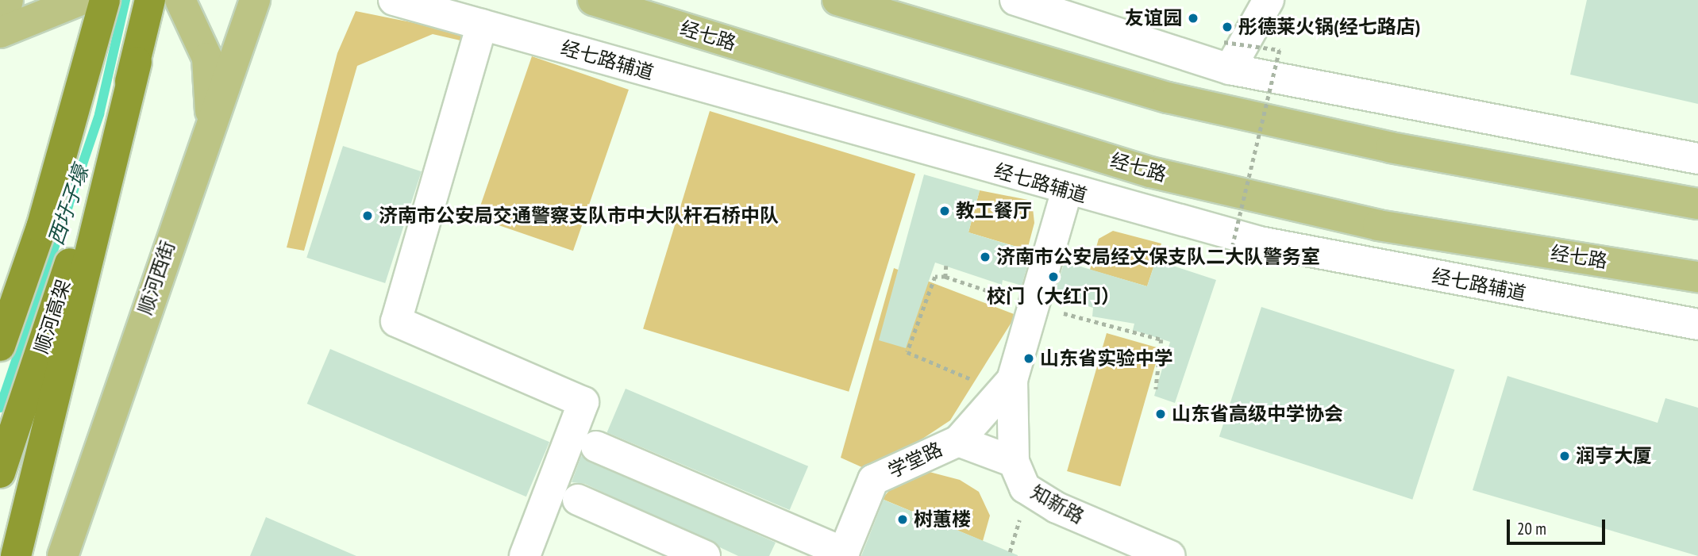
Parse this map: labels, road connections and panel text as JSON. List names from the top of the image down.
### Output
{
  "streets": {
    "highway": ["顺河高架"],
    "main road": ["经七路", "顺河西街"],
    "street": ["经七路辅道", "学堂路", "知新路"]
  },
  "crossings": [
    ["经七路辅道", "学堂路"],
    ["学堂路", "知新路"]
  ],
  "water": ["西圩子壕"],
  "places": [
    "友谊园",
    "彤德莱火锅(经七路店)",
    "教工餐厅",
    "济南市公安局交通警察支队市中大队杆石桥中队",
    "济南市公安局经文保支队二大队警务室",
    "校门（大红门）",
    "山东省实验中学",
    "山东省高级中学协会",
    "润亨大厦",
    "树蕙楼"
  ],
  "scale_bar": "20 m"
}
